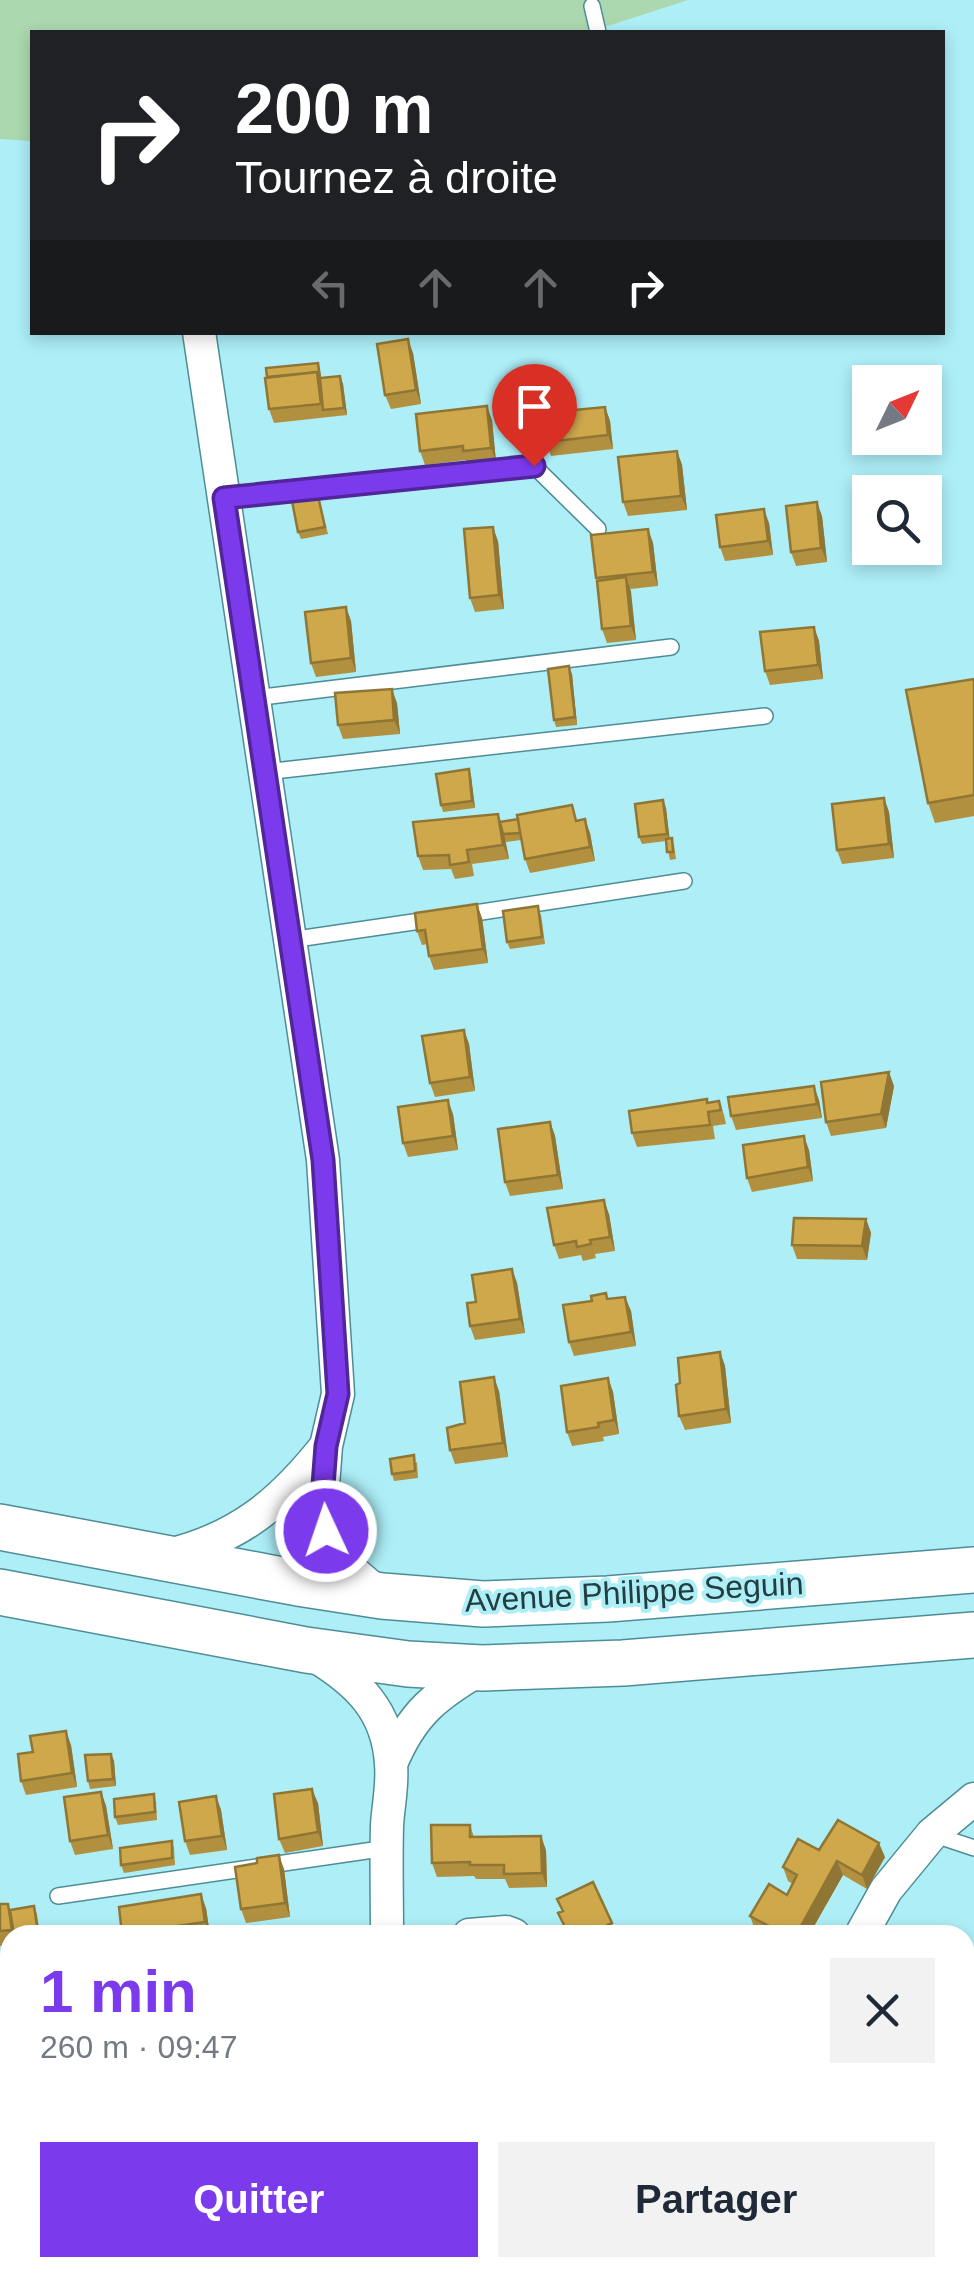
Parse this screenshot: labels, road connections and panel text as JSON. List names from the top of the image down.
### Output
{
  "streets": {
    "main road": ["Avenue Philippe Seguin"]
  },
  "north": "top right",
  "page": {
    "turn": ["200 m", "Tournez à droite"],
    "heading": ["1 min", "260 m · 09:47"],
    "buttons": ["Quitter", "Partager"]
  }
}
